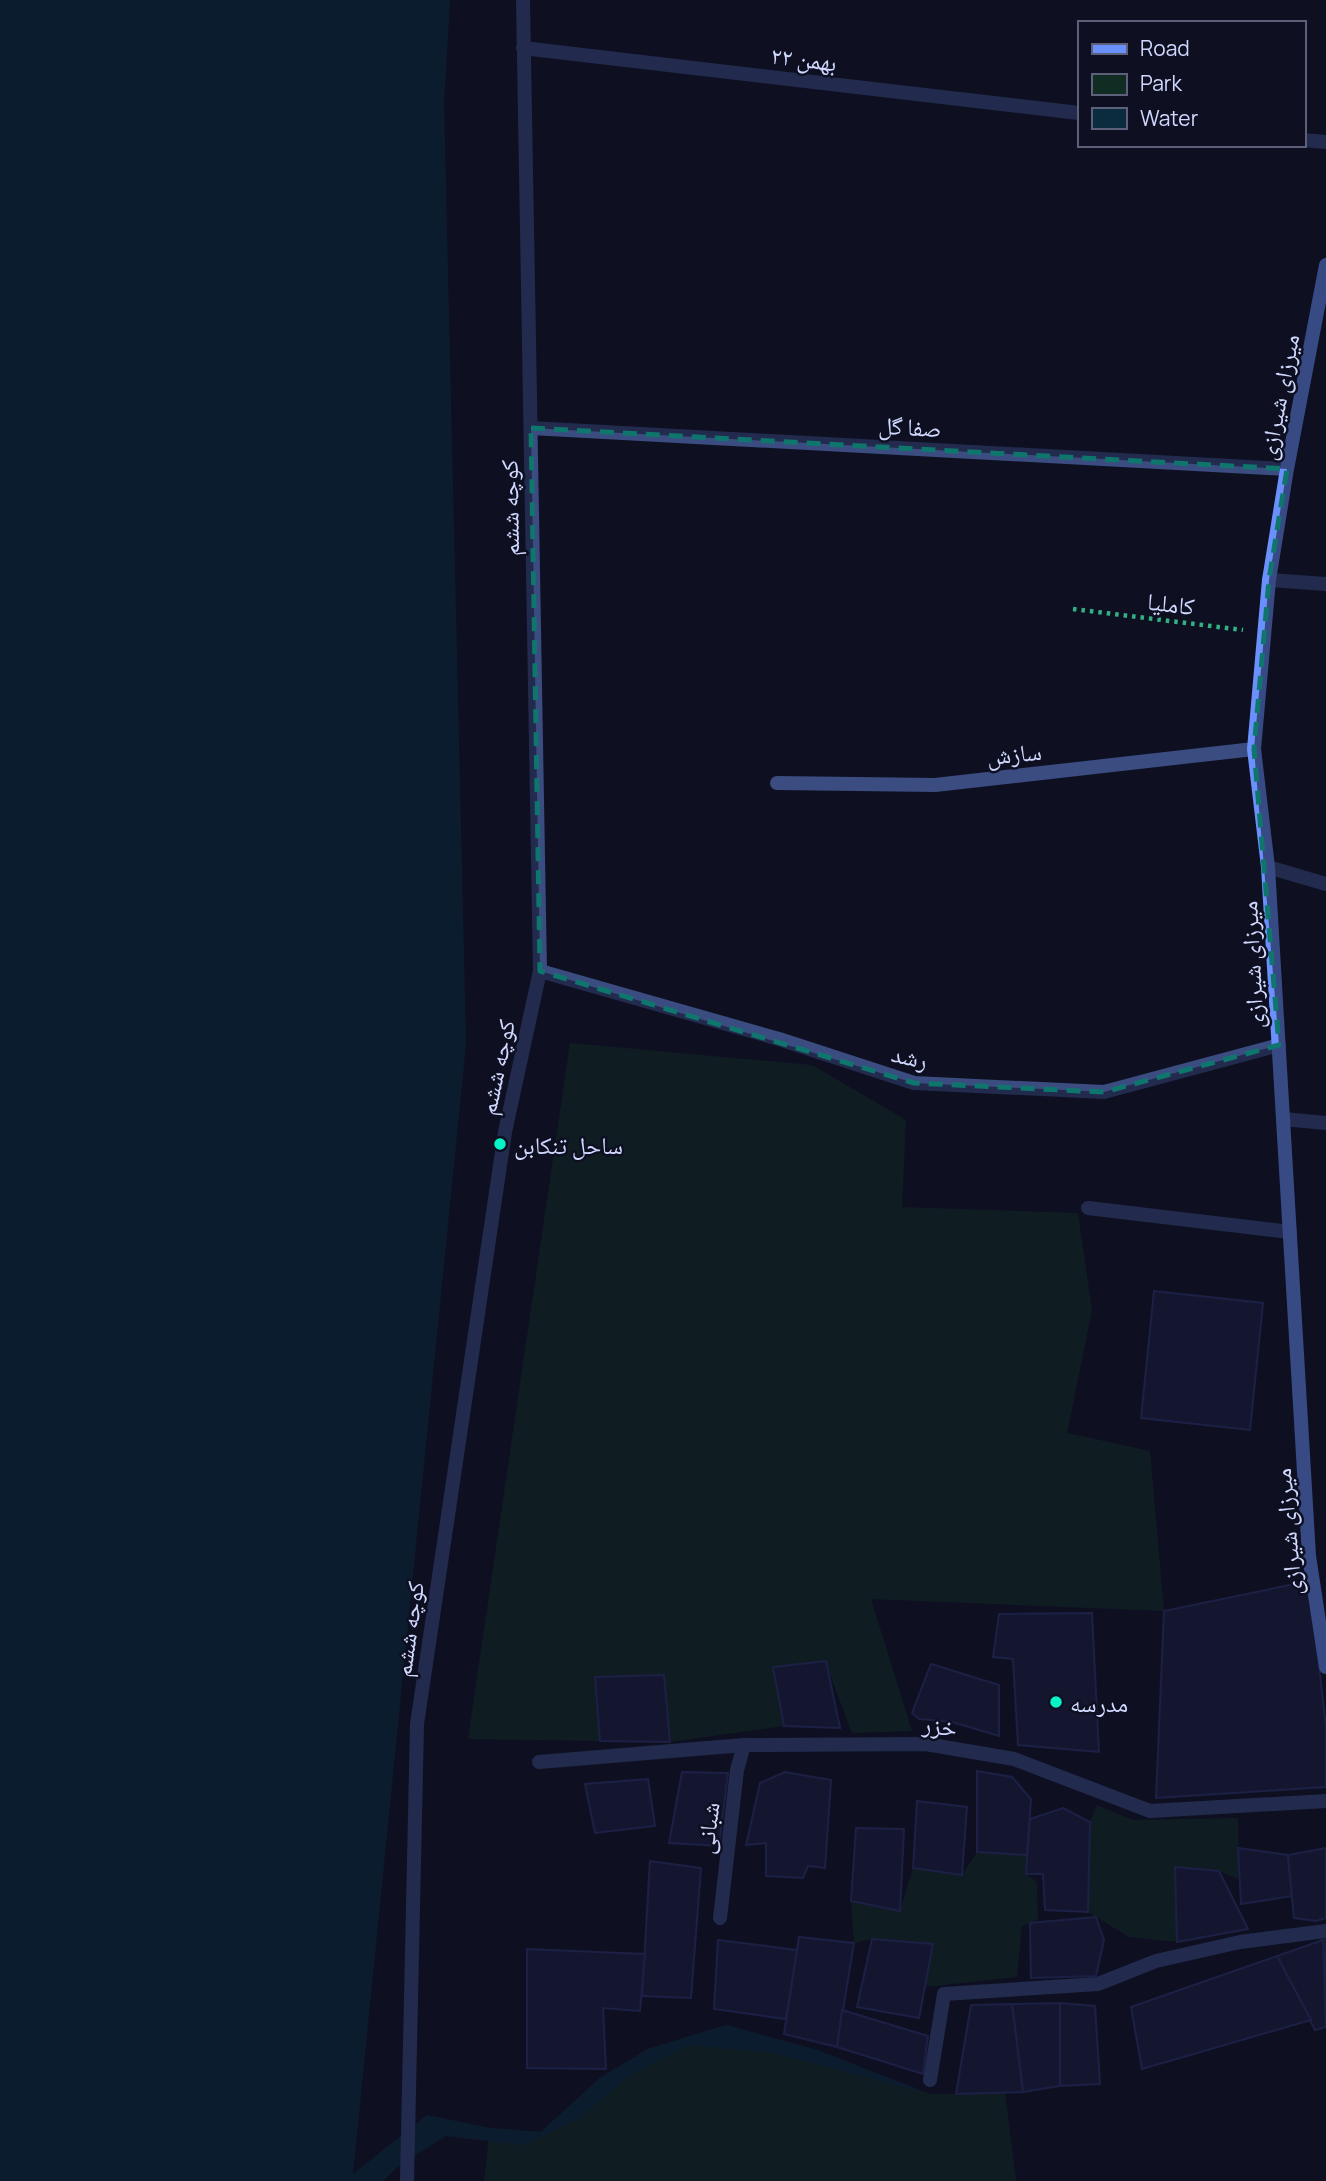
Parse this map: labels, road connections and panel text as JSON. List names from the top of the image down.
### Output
{
  "streets": {
    "main road": ["میرزای شیرازی"],
    "street": [
      "۲۲ بهمن",
      "صفا گل",
      "کوچه ششم",
      "سازش",
      "رشد",
      "خزر",
      "شبانی"
    ],
    "path": ["کاملیا"]
  },
  "crossings": [
    ["۲۲ بهمن", "کوچه ششم"],
    ["میرزای شیرازی", "صفا گل"],
    ["میرزای شیرازی", "کاملیا"],
    ["میرزای شیرازی", "سازش"],
    ["میرزای شیرازی", "رشد"],
    ["صفا گل", "کوچه ششم"],
    ["کوچه ششم", "رشد"],
    ["خزر", "شبانی"]
  ],
  "places": ["ساحل تنکابن", "مدرسه"],
  "legend": ["Road", "Park", "Water"]
}
